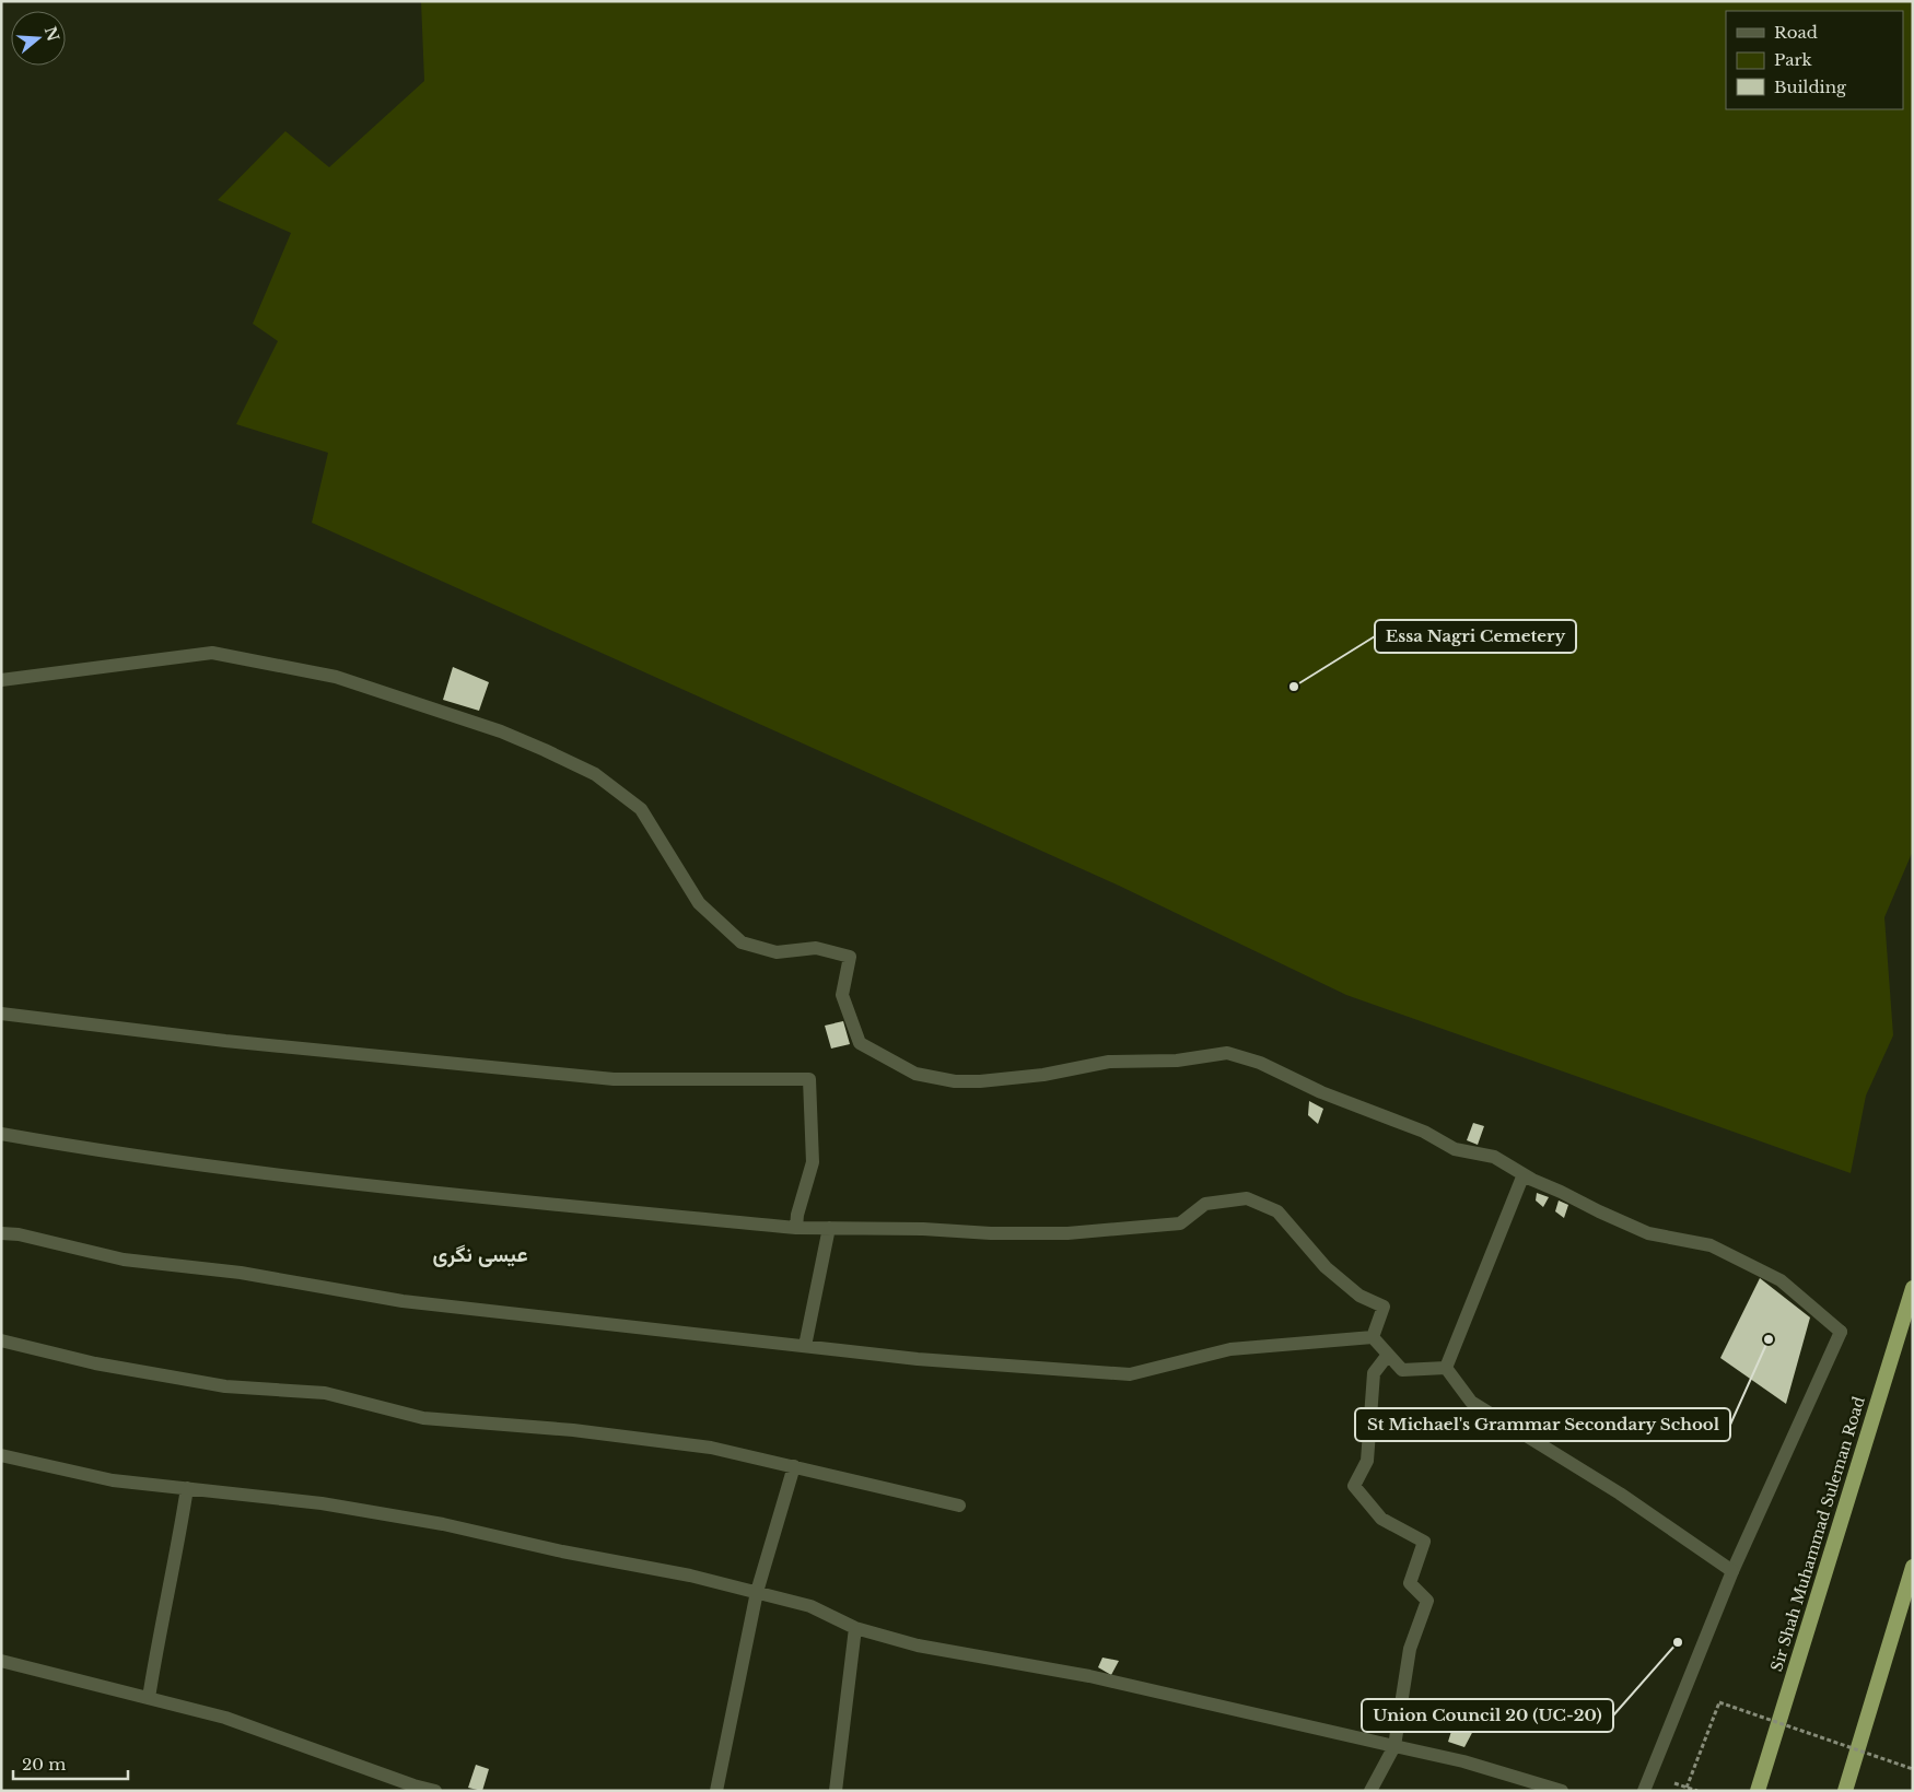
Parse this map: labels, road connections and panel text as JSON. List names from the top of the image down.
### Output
{
  "streets": {
    "highway": ["Sir Shah Muhammad Suleman Road"]
  },
  "districts": ["عیسی نگری"],
  "places": ["Essa Nagri Cemetery", "St Michael's Grammar Secondary School", "Union Council 20 (UC-20)"],
  "legend": ["Road", "Park", "Building"],
  "scale_bar": "20 m",
  "north": "right"
}
